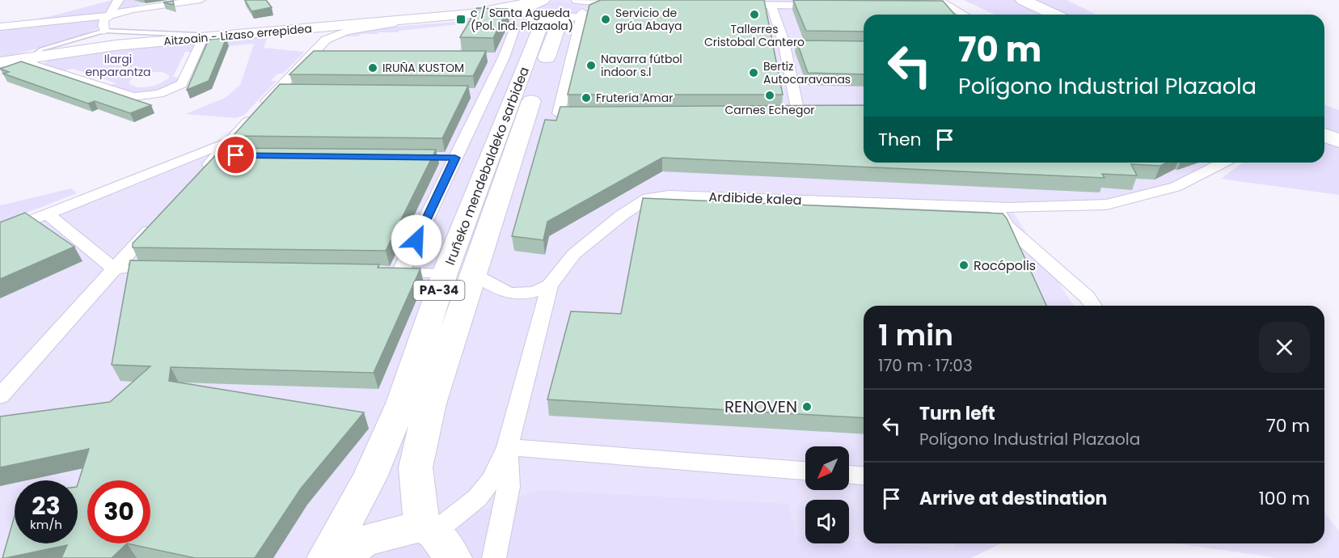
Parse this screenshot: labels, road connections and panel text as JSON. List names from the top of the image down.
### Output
{
  "streets": {
    "highway": ["Iruñeko mendebaldeko sarbidea", "PA-34"],
    "street": ["Aitzoain - Lizaso errepidea", "Ardibide kalea"]
  },
  "crossings": [
    ["Aitzoain - Lizaso errepidea", "Iruñeko mendebaldeko sarbidea"]
  ],
  "parks": ["Ilargi enparantza"],
  "places": {
    "other": [
      "Tallerres Cristobal Cantero",
      "Servicio de grúa Abaya",
      "Navarra fútbol indoor s.l",
      "IRUÑA KUSTOM",
      "Bertiz Autocaravanas",
      "Carnes Echegor",
      "Frutería Amar",
      "Rocópolis",
      "RENOVEN"
    ],
    "transit": ["c / Santa Agueda (Pol. Ind. Plazaola)"]
  },
  "north": "bottom left",
  "page": {
    "turn": ["70 m", "Polígono Industrial Plazaola"],
    "then": "Then",
    "heading": ["1 min", "170 m · 17:03"],
    "list": [
      {
        "name": "Turn left",
        "note": "Polígono Industrial Plazaola",
        "value": "70 m"
      },
      {
        "name": "Arrive at destination",
        "value": "100 m"
      }
    ],
    "speed": "23 km/h",
    "limit": "30"
  }
}
